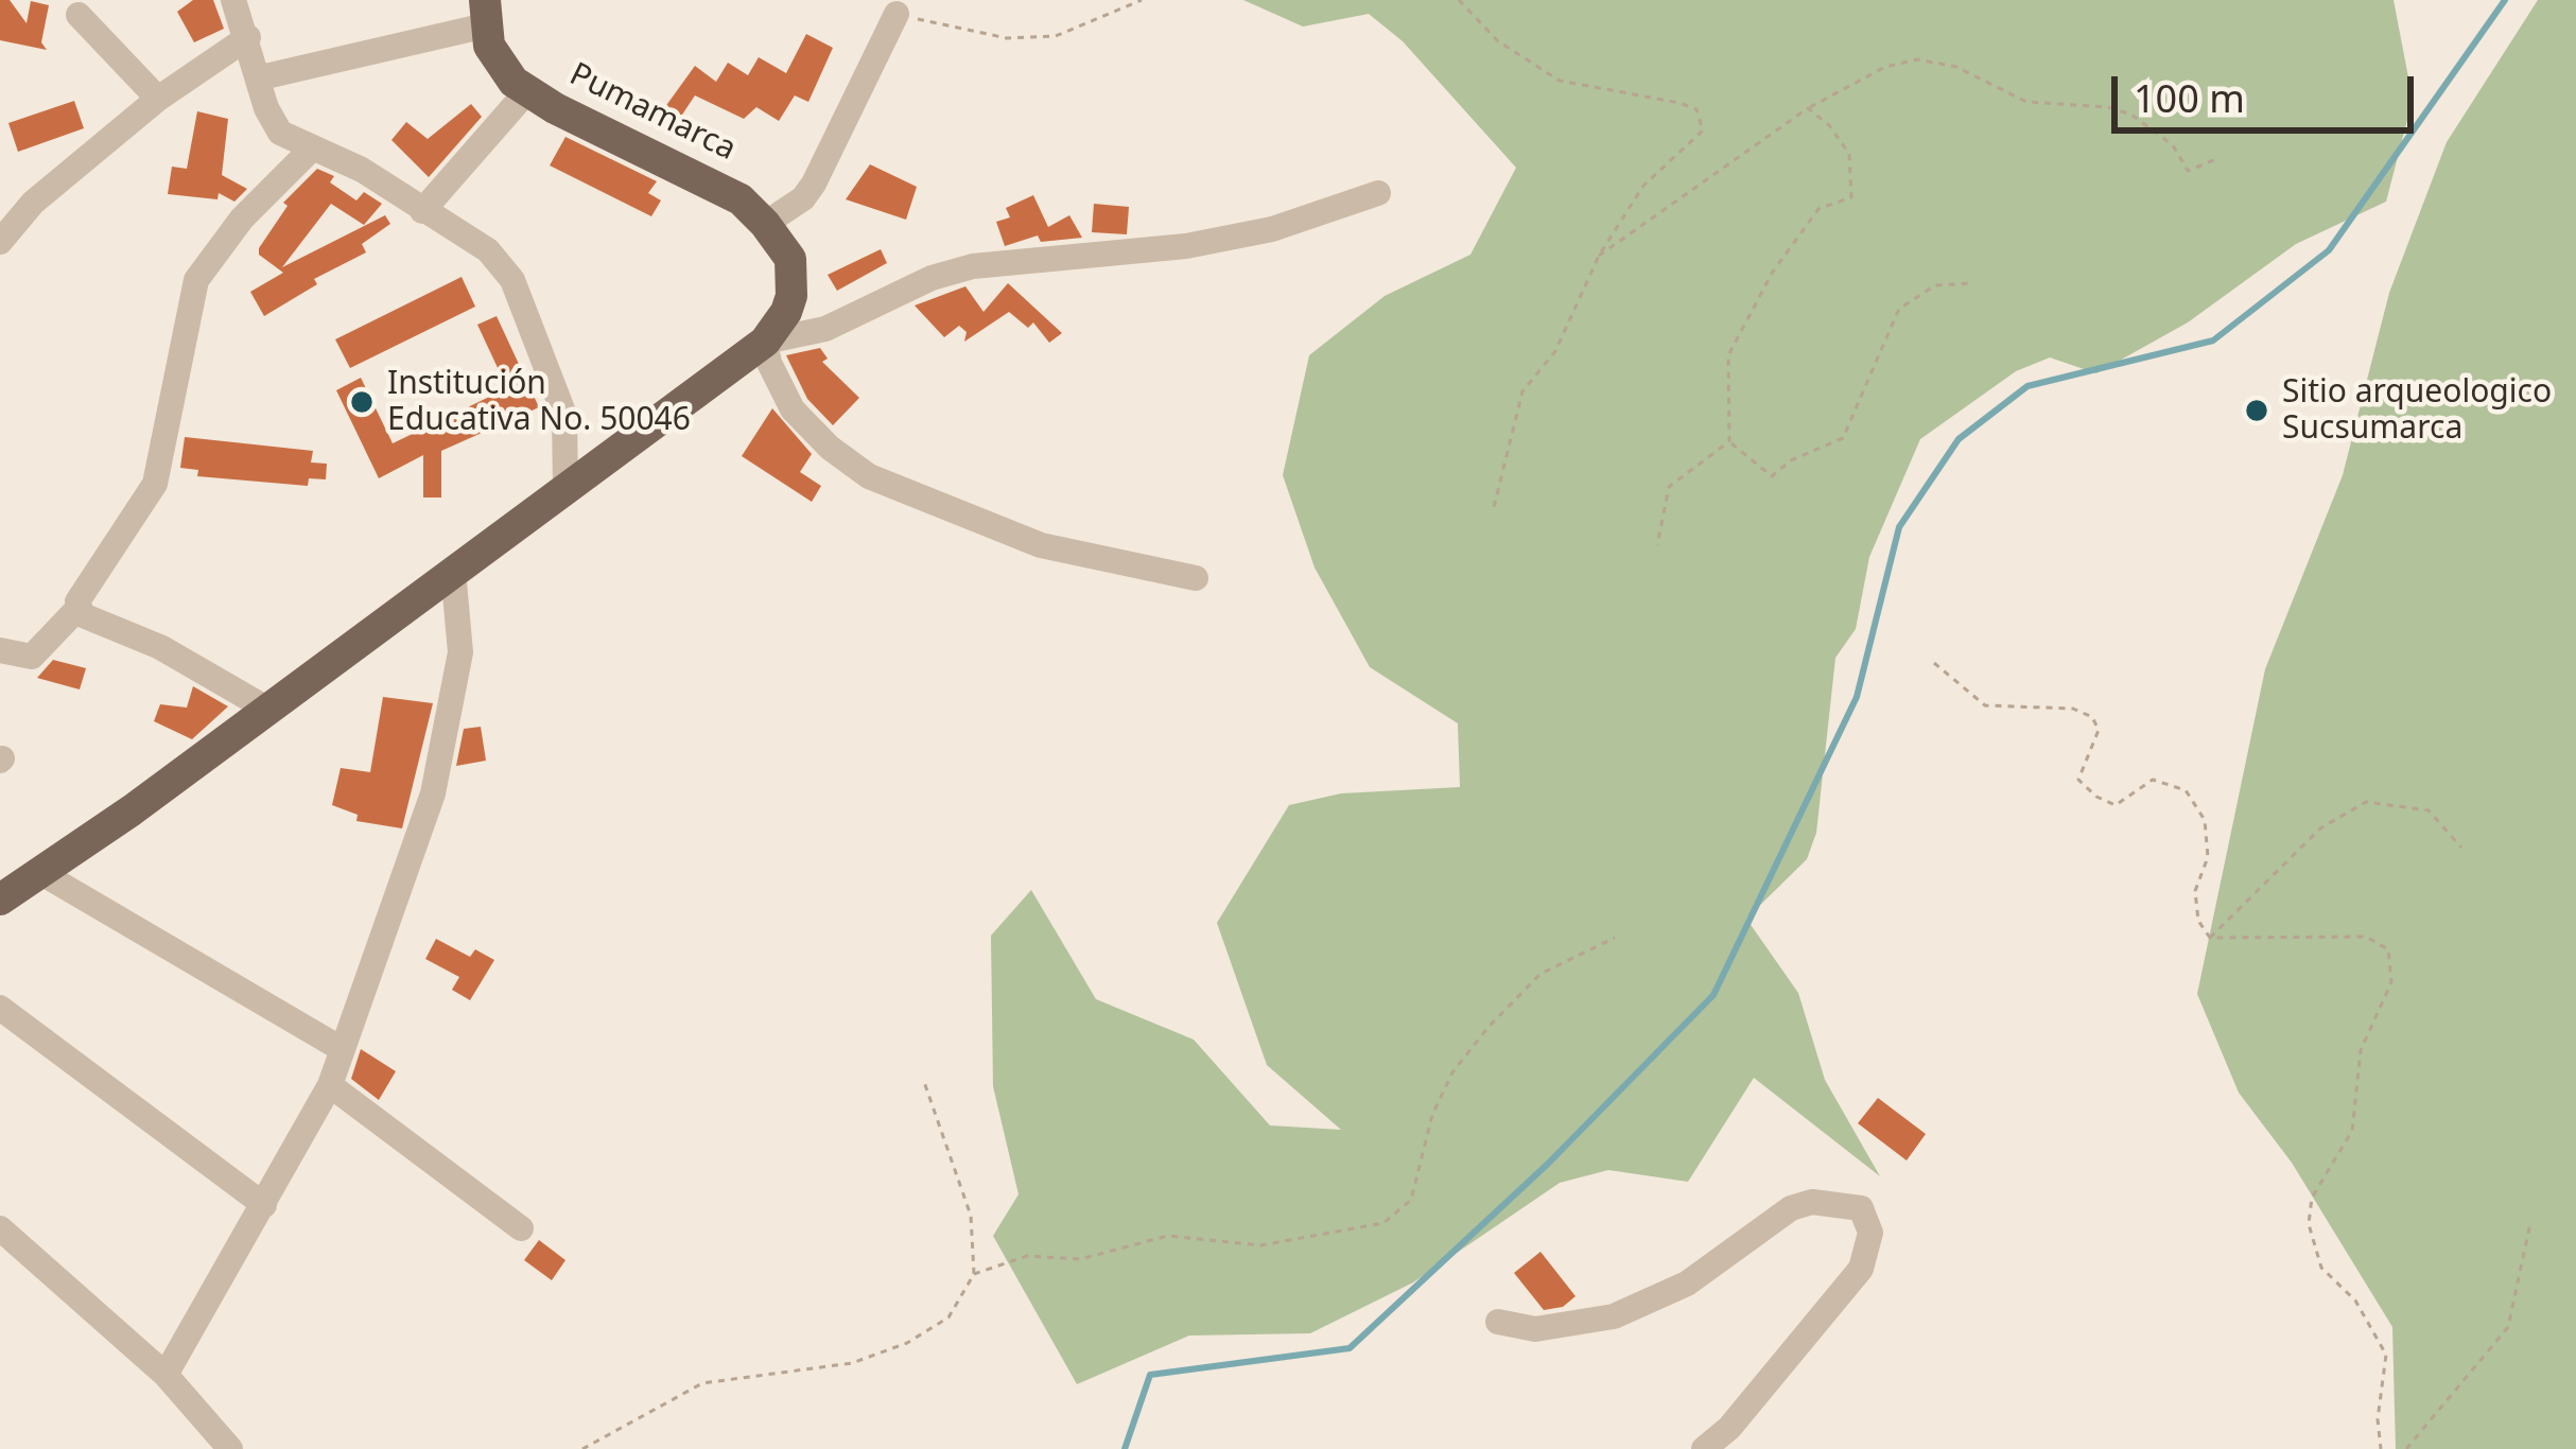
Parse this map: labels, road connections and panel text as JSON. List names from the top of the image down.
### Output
{
  "streets": {
    "main road": ["Pumamarca"]
  },
  "places": ["Institución Educativa No. 50046", "Sitio arqueologico Sucsumarca"],
  "scale_bar": "100 m"
}
